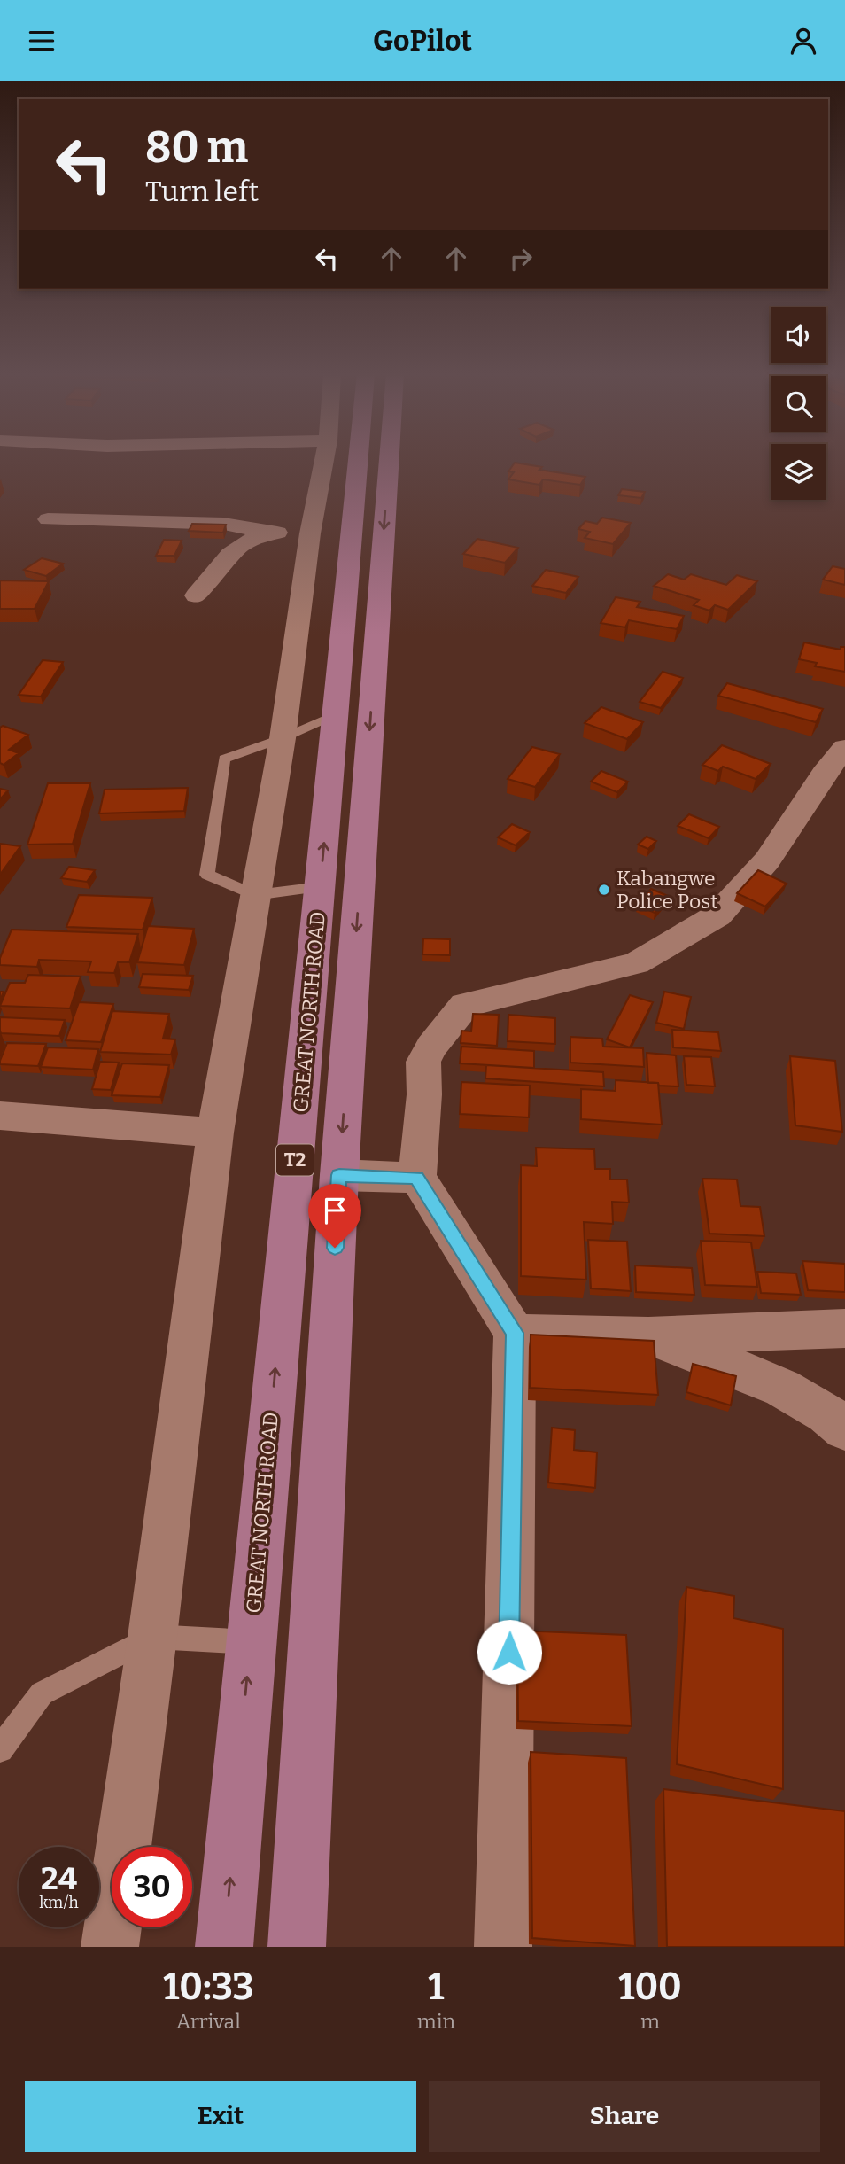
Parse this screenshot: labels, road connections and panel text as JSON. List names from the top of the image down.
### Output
{
  "streets": {
    "main road": ["GREAT NORTH ROAD", "T2"]
  },
  "places": ["Kabangwe Police Post"],
  "page": {
    "header": "GoPilot",
    "turn": ["80 m", "Turn left"],
    "speed": "24 km/h",
    "limit": "30",
    "eta": [
      "10:33",
      "Arrival",
      "1",
      "min",
      "100",
      "m"
    ],
    "buttons": ["Exit", "Share"]
  }
}
